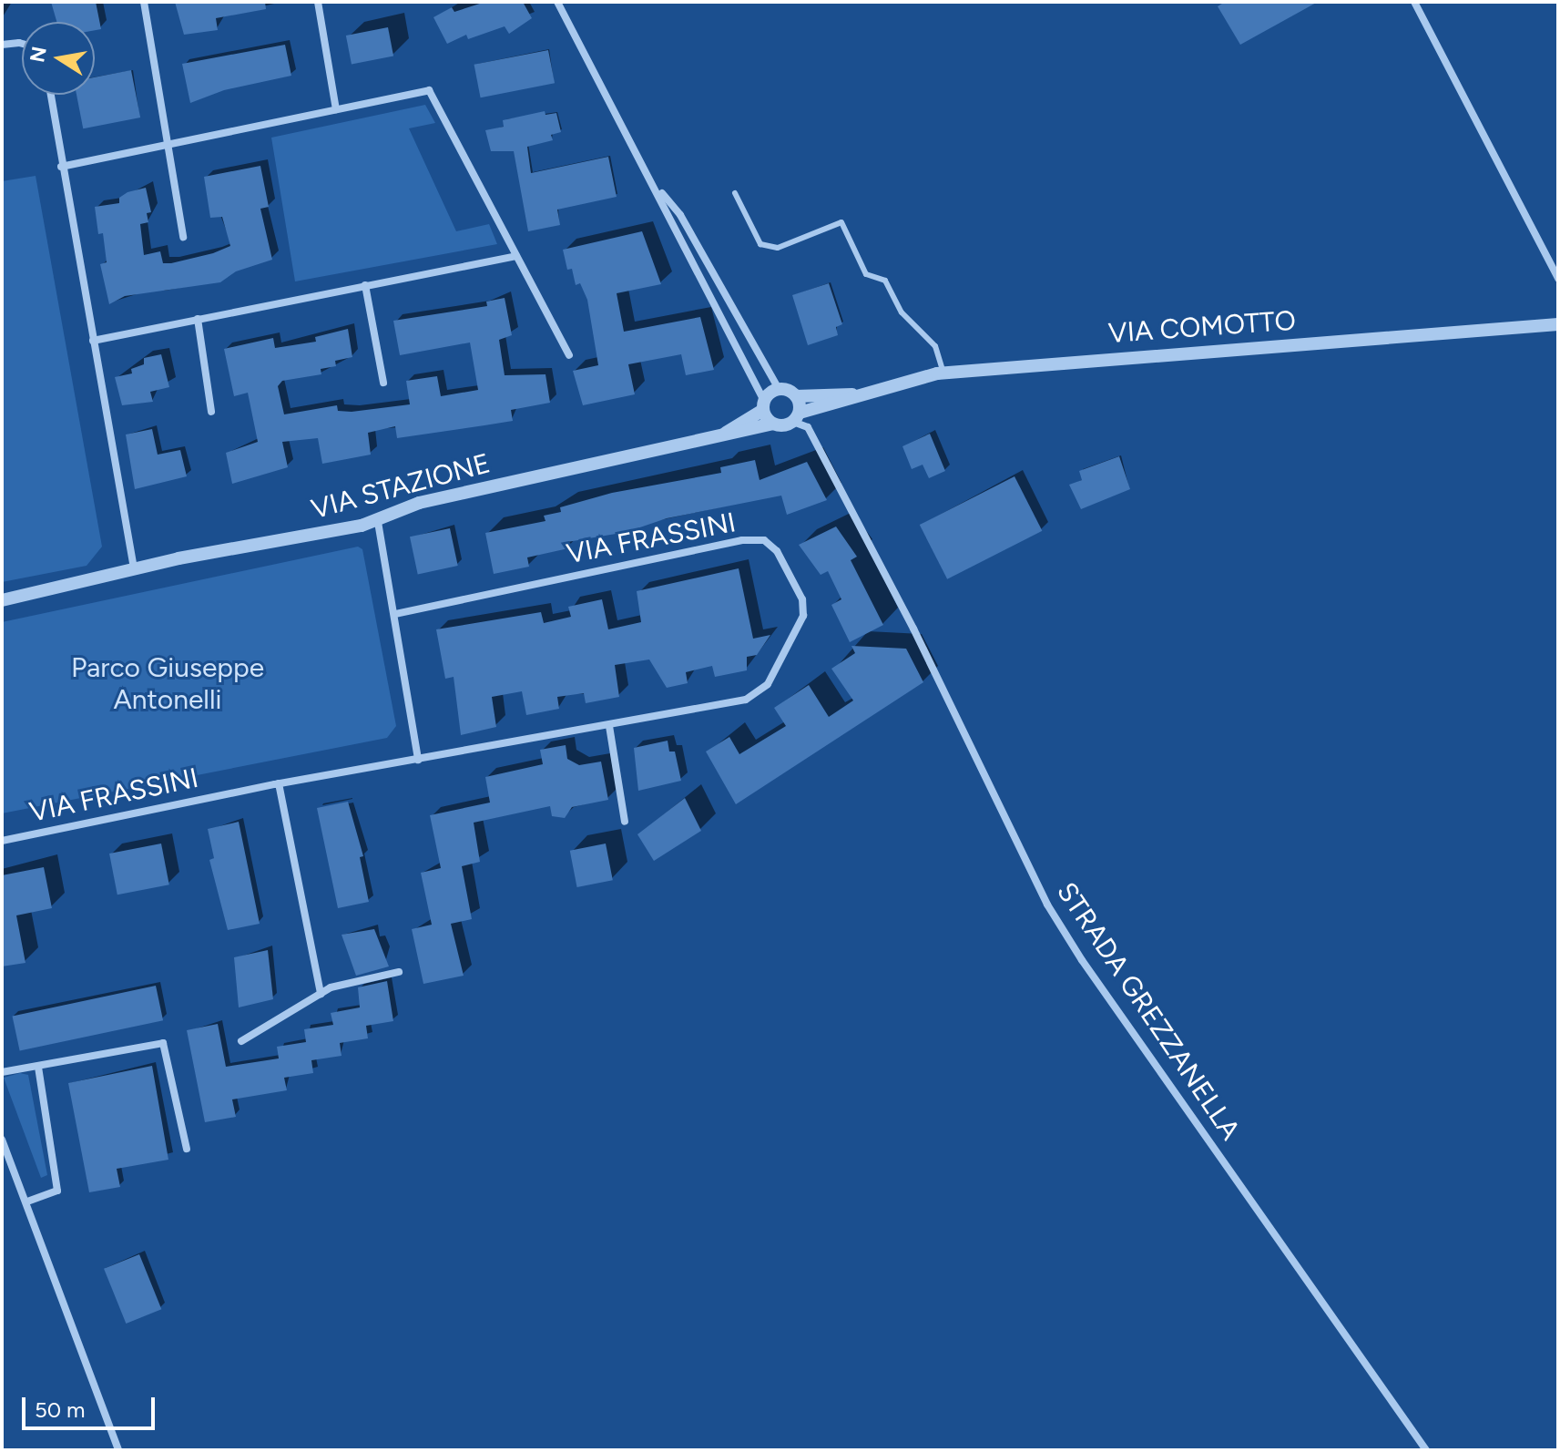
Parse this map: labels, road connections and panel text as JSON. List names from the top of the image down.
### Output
{
  "streets": {
    "street": [
      "VIA COMOTTO",
      "VIA STAZIONE",
      "VIA FRASSINI",
      "STRADA GREZZANELLA"
    ]
  },
  "crossings": [
    ["VIA COMOTTO", "VIA STAZIONE"],
    ["VIA COMOTTO", "STRADA GREZZANELLA"],
    ["VIA STAZIONE", "STRADA GREZZANELLA"]
  ],
  "parks": ["Parco Giuseppe Antonelli"],
  "scale_bar": "50 m",
  "north": "left"
}
